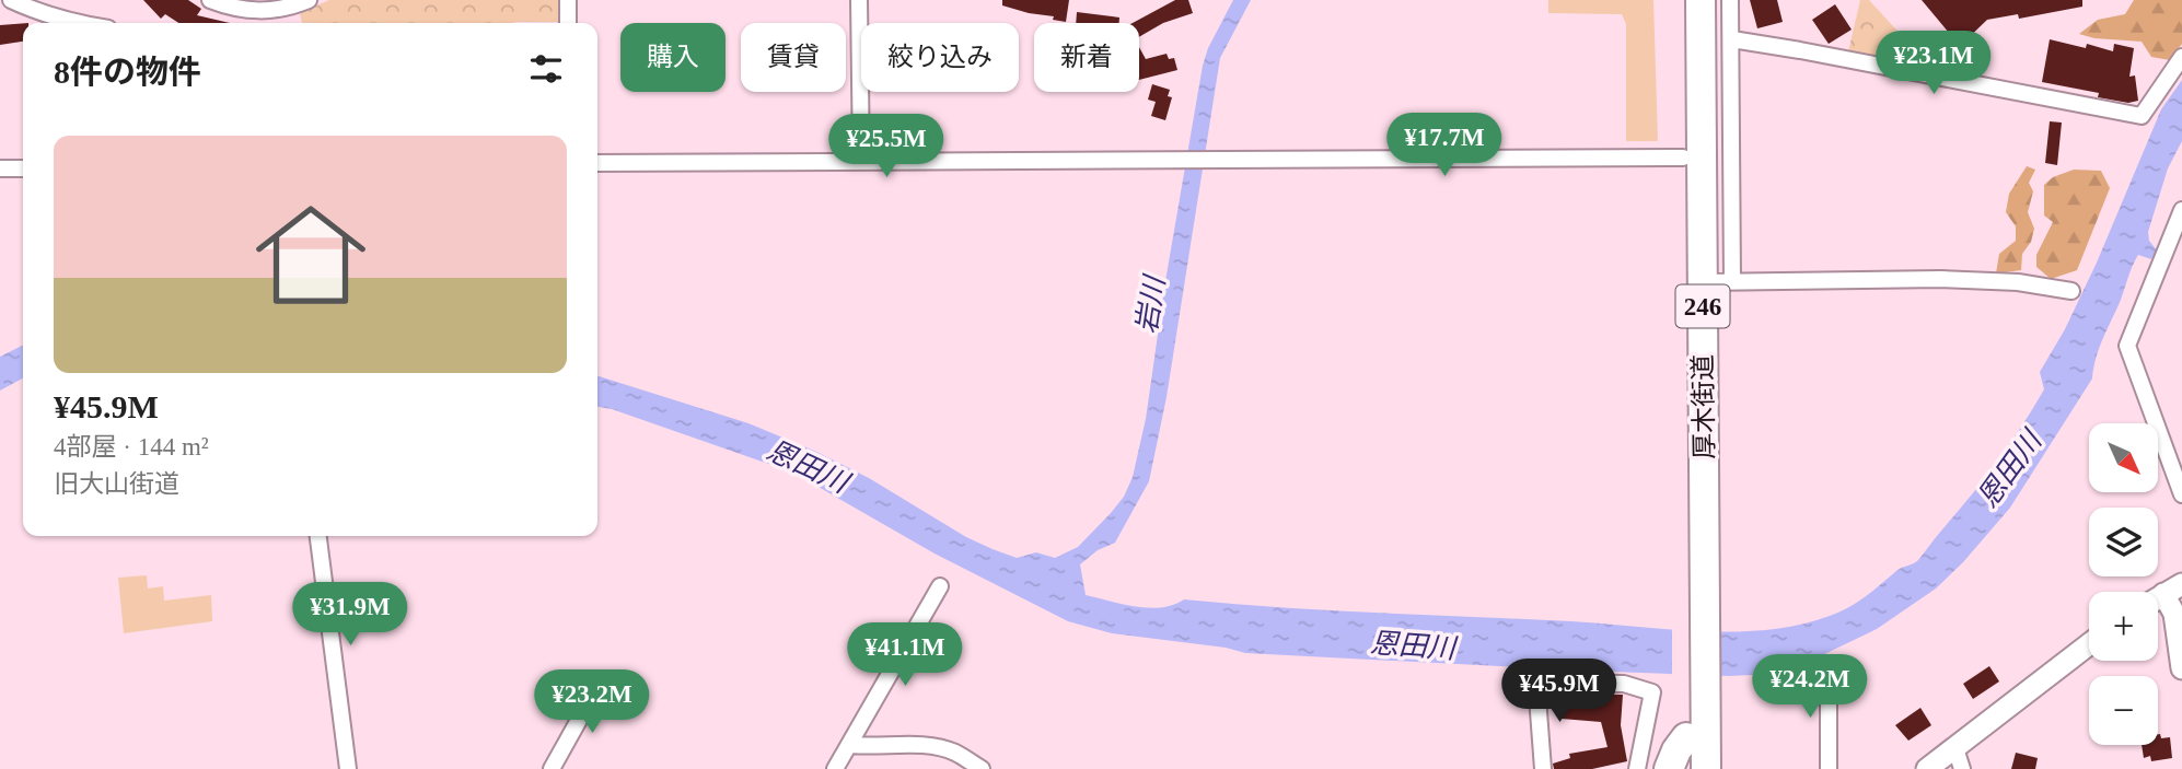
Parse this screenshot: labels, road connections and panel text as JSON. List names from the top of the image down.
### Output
{
  "streets": {
    "highway": ["246", "厚木街道"]
  },
  "water": ["岩川", "恩田川"],
  "north": "bottom right",
  "page": {
    "chip": [
      "購入",
      "賃貸",
      "絞り込み",
      "新着"
    ],
    "heading": "8件の物件",
    "price": [
      "¥23.1M",
      "¥17.7M",
      "¥25.5M",
      "¥31.9M",
      "¥41.1M",
      "¥24.2M",
      "¥45.9M",
      "¥23.2M"
    ],
    "list": [
      {
        "name": "¥45.9M",
        "note": "4部屋 · 144 m² · 旧大山街道"
      }
    ],
    "map_buttons": ["+", "−"]
  }
}
